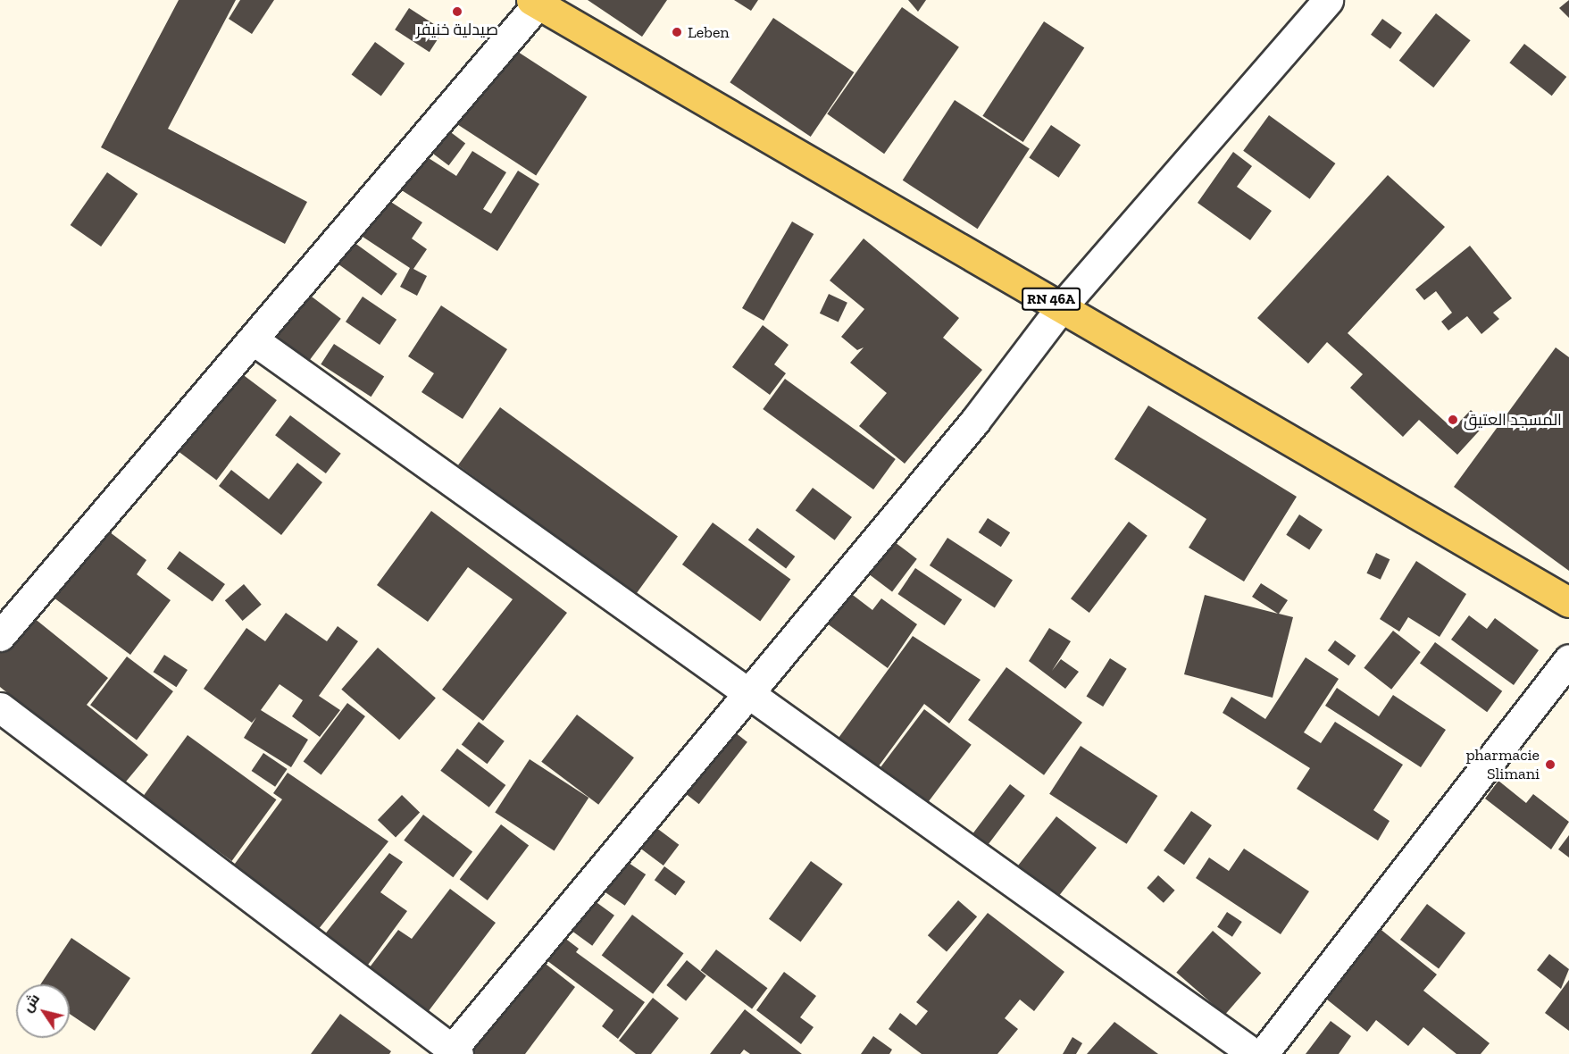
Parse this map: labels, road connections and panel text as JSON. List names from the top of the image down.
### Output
{
  "streets": {
    "main road": ["RN 46A"]
  },
  "places": [
    "صيدلية خنيفر",
    "Leben",
    "المسجد العتيق",
    "pharmacie Slimani"
  ],
  "north": "top left"
}
